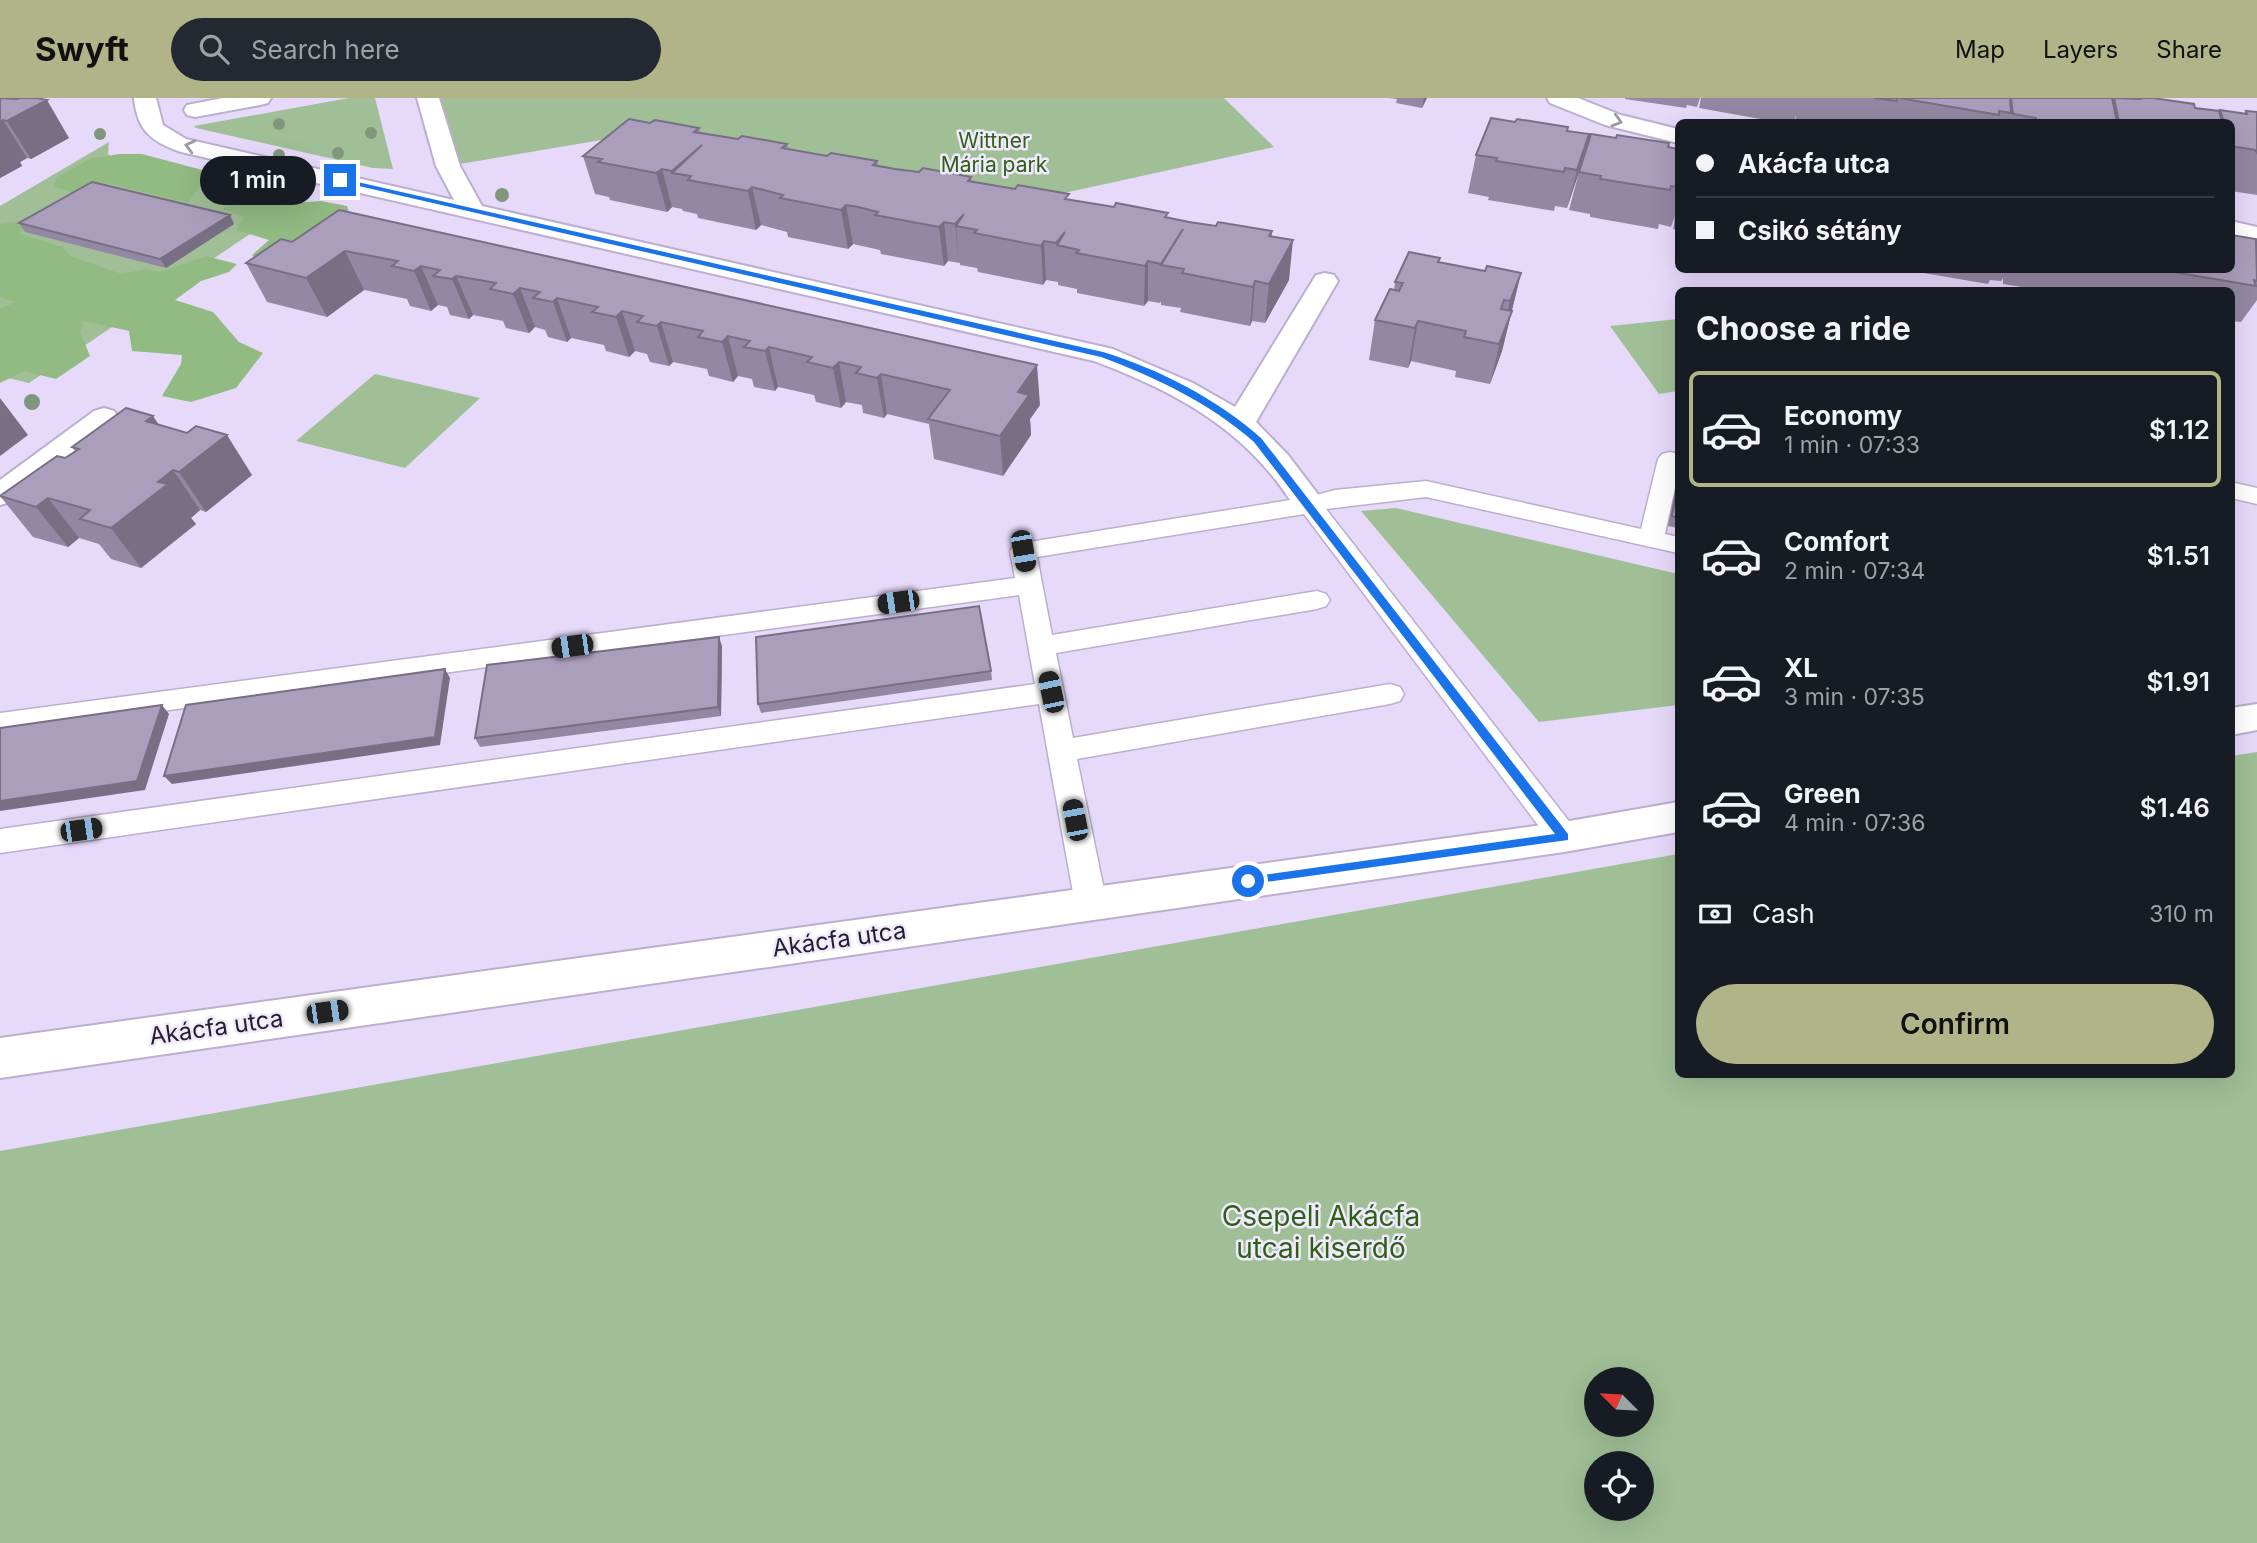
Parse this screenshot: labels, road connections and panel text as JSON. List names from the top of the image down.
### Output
{
  "streets": {
    "street": ["Akácfa utca"]
  },
  "parks": ["Wittner Mária park", "Csepeli Akácfa utcai kiserdő"],
  "north": "top left",
  "page": {
    "header": "Swyft",
    "search": "Search here",
    "nav": ["Map", "Layers", "Share"],
    "banner": ["Akácfa utca", "Csikó sétány"],
    "bubble": "1 min",
    "heading": "Choose a ride",
    "list": [
      {
        "name": "Economy",
        "note": "1 min · 07:33",
        "value": "$1.12"
      },
      {
        "name": "Comfort",
        "note": "2 min · 07:34",
        "value": "$1.51"
      },
      {
        "name": "XL",
        "note": "3 min · 07:35",
        "value": "$1.91"
      },
      {
        "name": "Green",
        "note": "4 min · 07:36",
        "value": "$1.46"
      }
    ],
    "pay": ["Cash", "310 m"],
    "buttons": "Confirm"
  }
}
